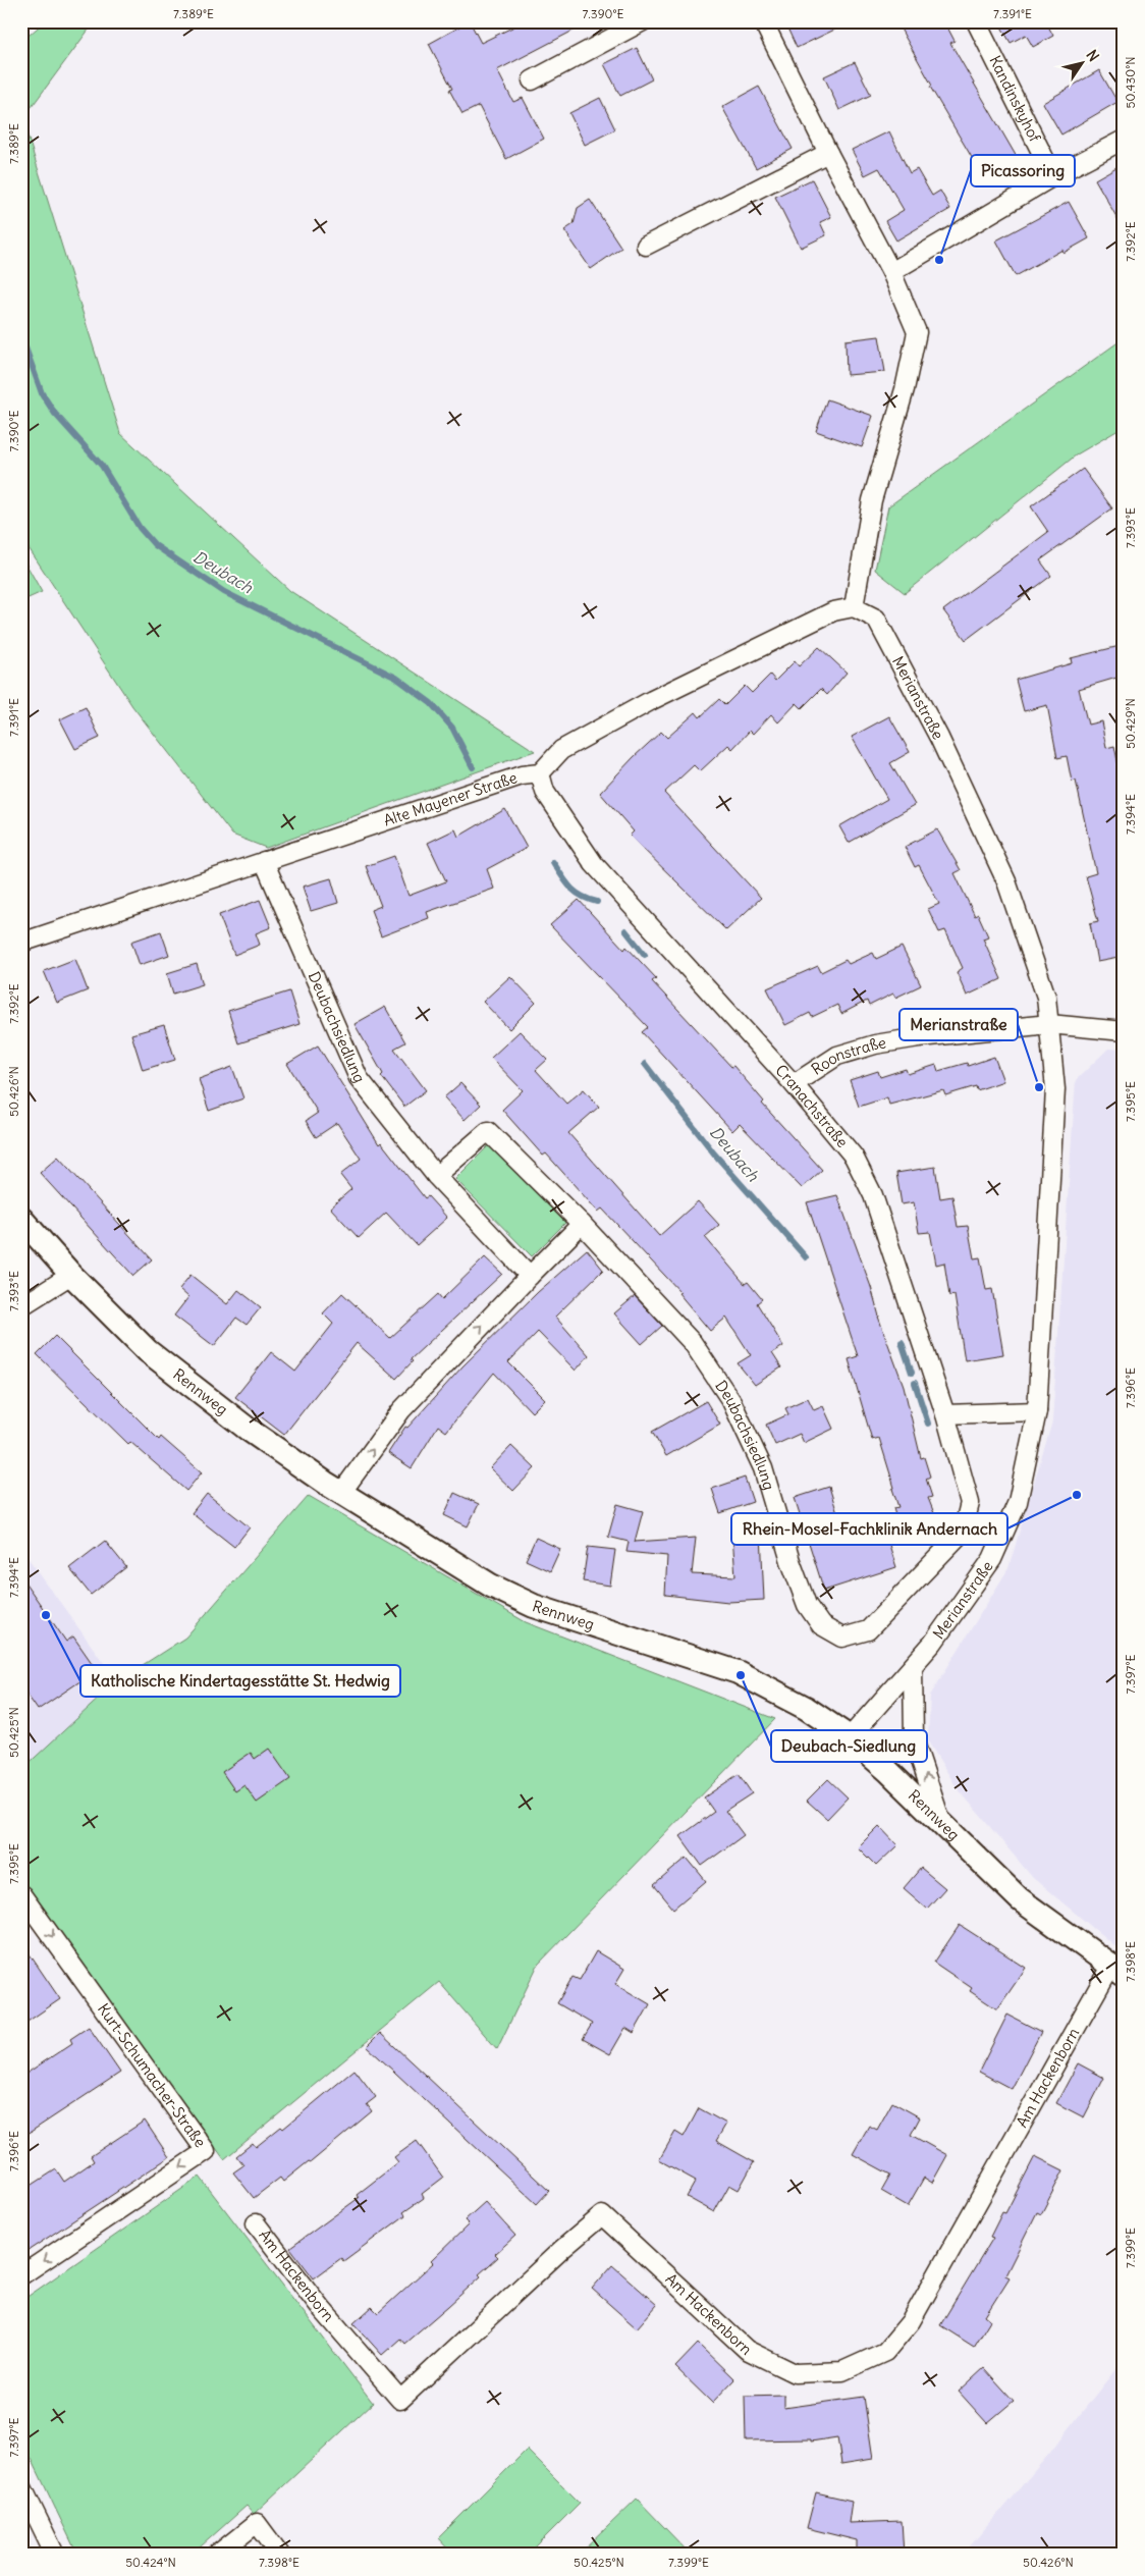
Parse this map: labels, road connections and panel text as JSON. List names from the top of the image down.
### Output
{
  "streets": {
    "street": [
      "Kandinskyhof",
      "Merianstraße",
      "Alte Mayener Straße",
      "Deubachsiedlung",
      "Roonstraße",
      "Cranachstraße",
      "Rennweg",
      "Kurt-Schumacher-Straße",
      "Am Hackenborn"
    ]
  },
  "crossings": [
    ["Merianstraße", "Roonstraße"],
    ["Merianstraße", "Rennweg"],
    ["Alte Mayener Straße", "Deubachsiedlung"],
    ["Alte Mayener Straße", "Cranachstraße"],
    ["Deubachsiedlung", "Cranachstraße"],
    ["Roonstraße", "Cranachstraße"],
    ["Rennweg", "Am Hackenborn"]
  ],
  "water": ["Deubach"],
  "places": [
    "Picassoring",
    "Merianstraße",
    "Rhein-Mosel-Fachklinik Andernach",
    "Katholische Kindertagesstätte St. Hedwig",
    "Deubach-Siedlung"
  ],
  "north": "top right",
  "coordinates": [
    "7.389°E",
    "7.390°E",
    "7.391°E",
    "50.430°N",
    "7.392°E",
    "7.393°E",
    "50.429°N",
    "7.394°E",
    "50.426°N",
    "7.395°E",
    "7.396°E",
    "7.397°E",
    "50.425°N",
    "7.398°E",
    "7.399°E",
    "50.424°N"
  ]
}
